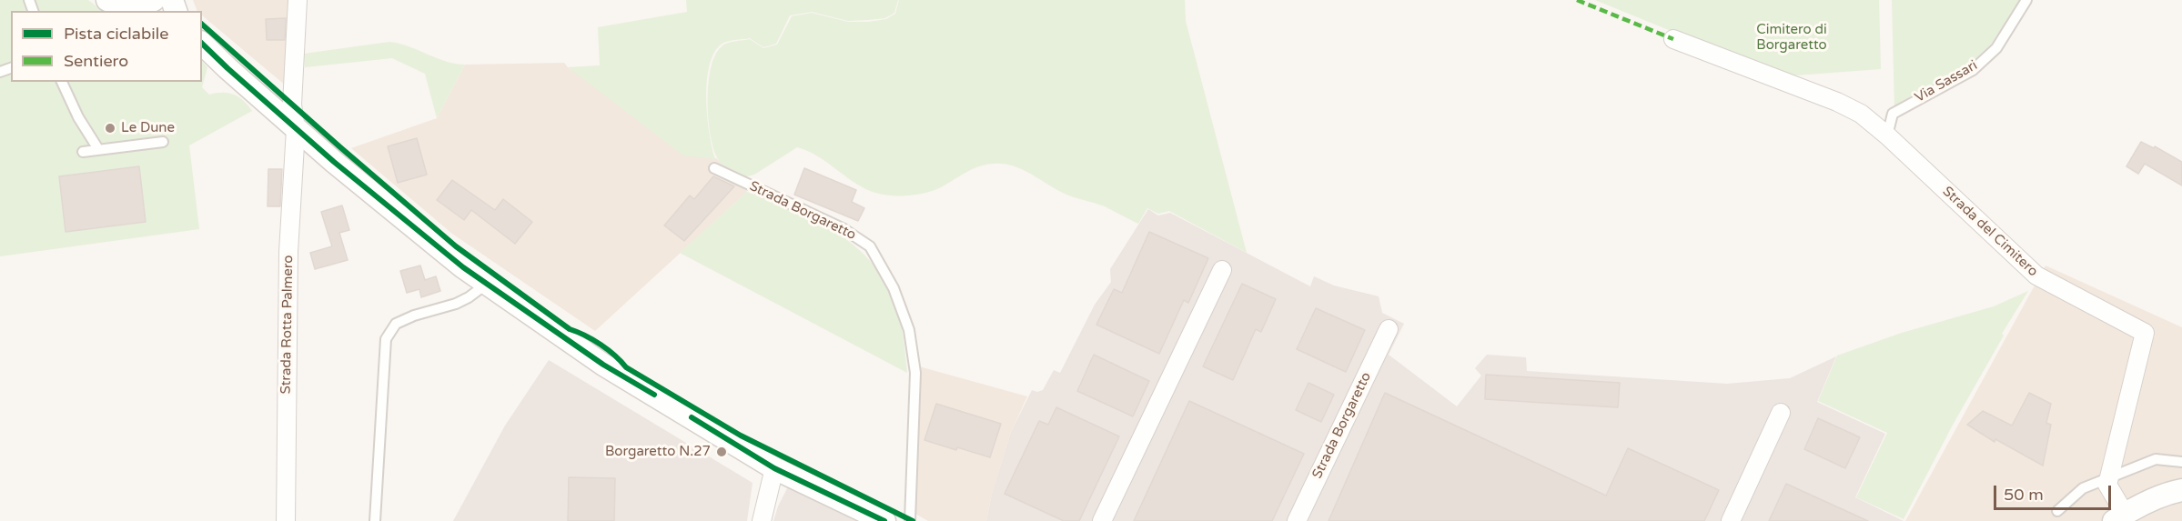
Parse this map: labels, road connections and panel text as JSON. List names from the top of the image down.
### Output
{
  "streets": {
    "street": ["Strada Borgaretto", "Strada del Cimitero", "Strada Rotta Palmero"],
    "lane": ["Via Sassari"]
  },
  "crossings": [
    ["Via Sassari", "Strada del Cimitero"]
  ],
  "parks": ["Cimitero di Borgaretto"],
  "places": ["Le Dune", "Borgaretto N.27"],
  "legend": ["Pista ciclabile", "Sentiero"],
  "scale_bar": "50 m"
}
